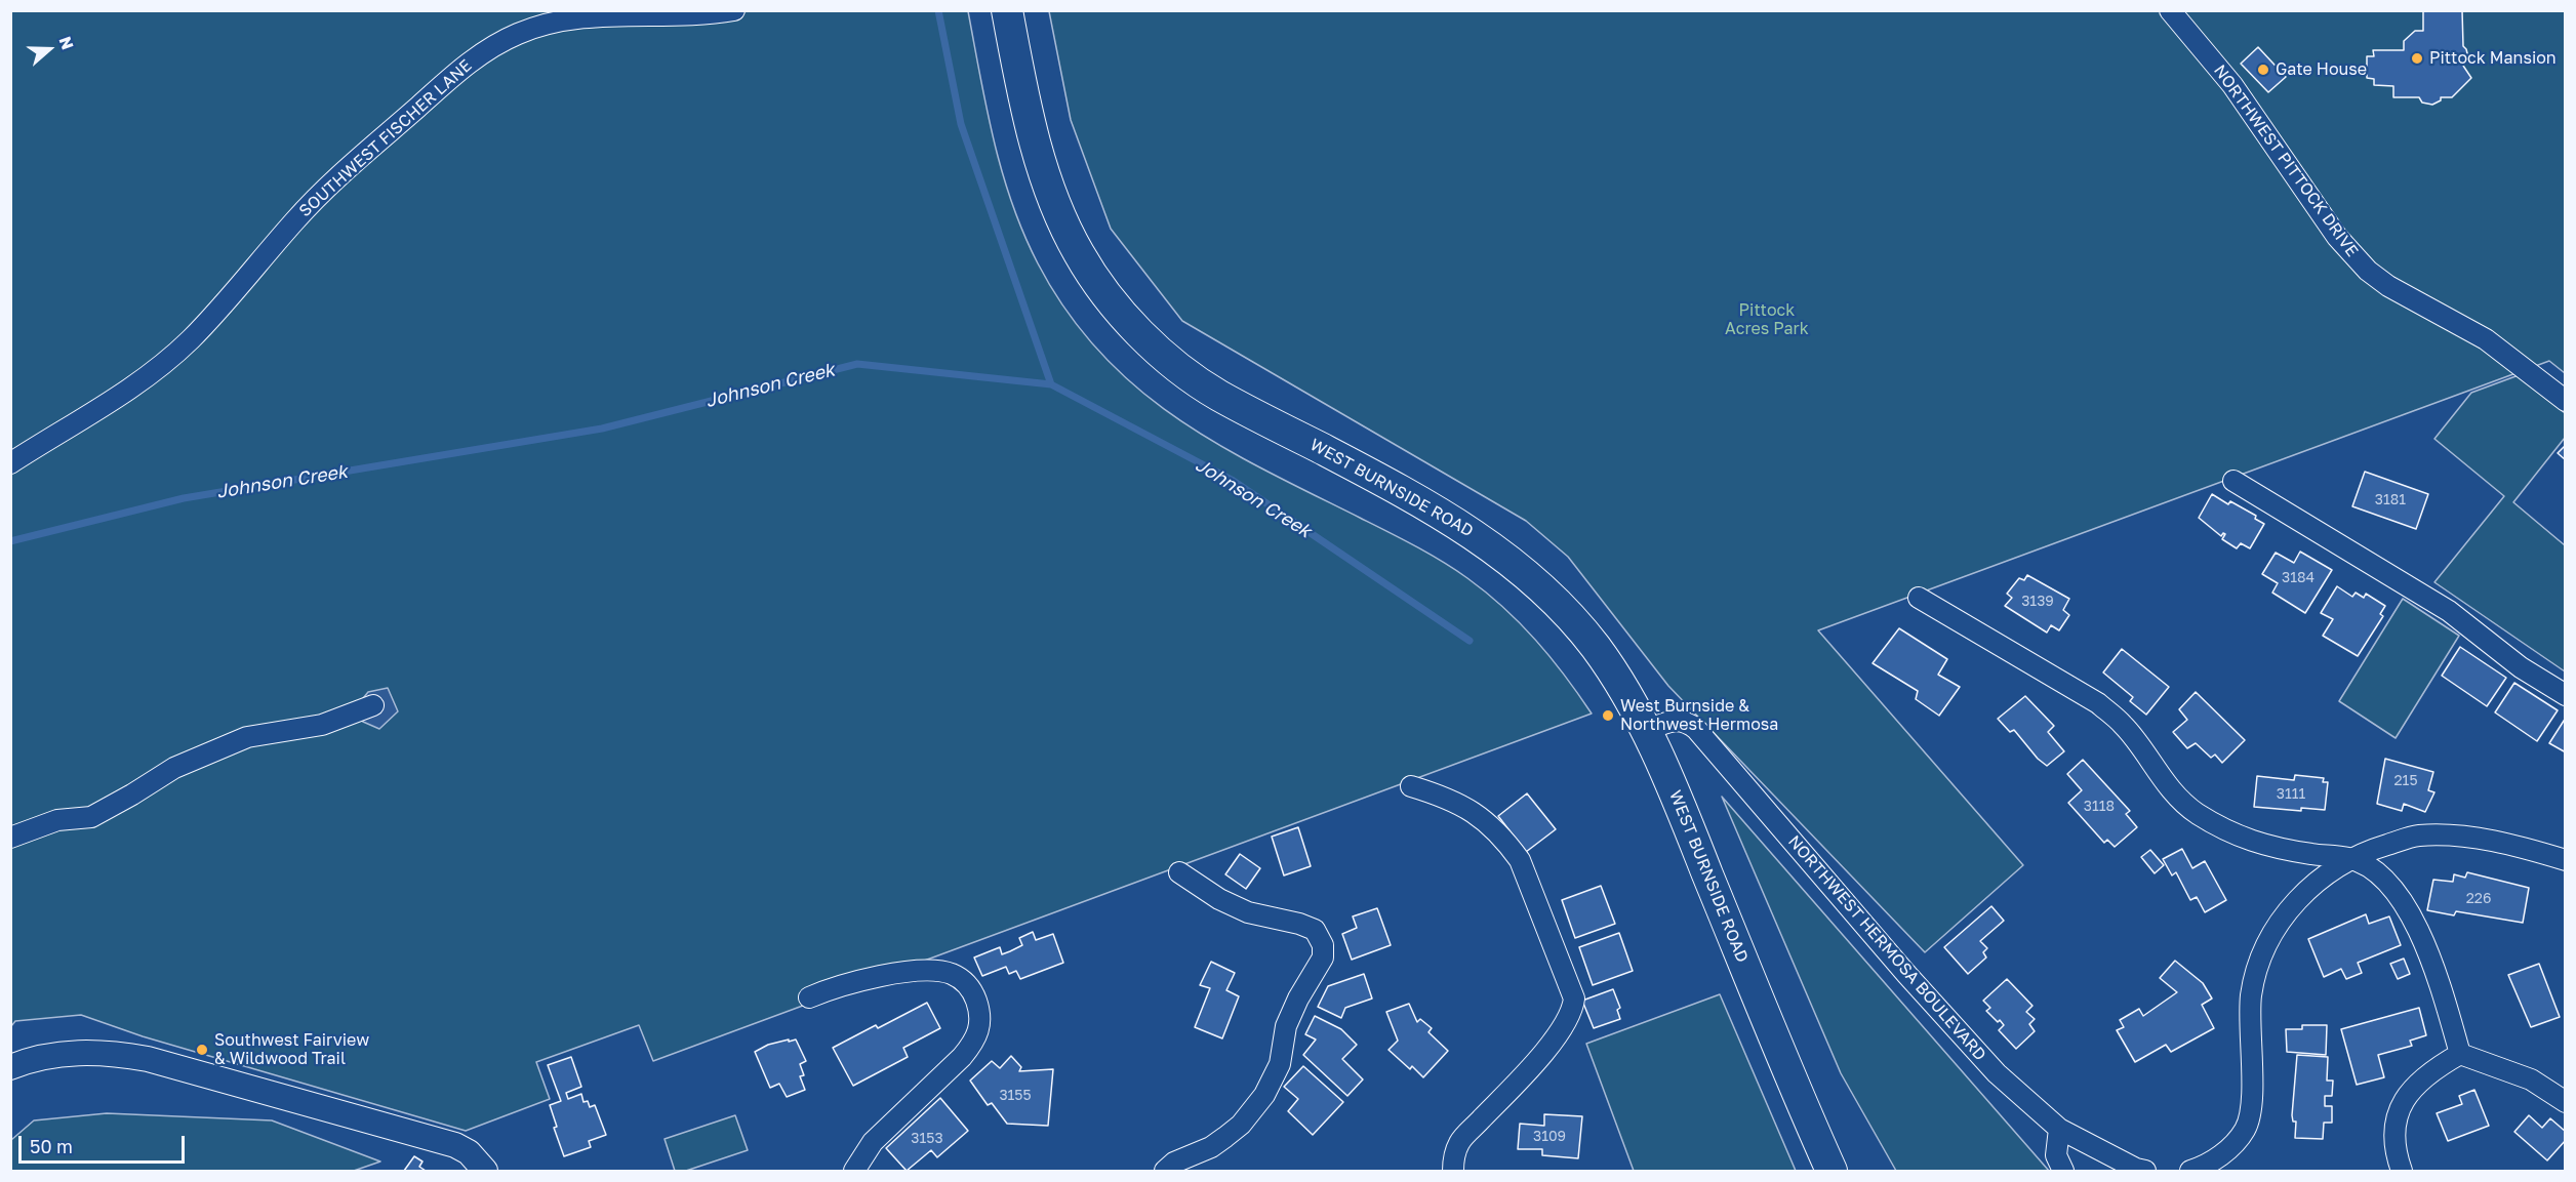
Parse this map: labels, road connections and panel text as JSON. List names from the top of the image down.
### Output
{
  "streets": {
    "main road": ["WEST BURNSIDE ROAD"],
    "street": ["SOUTHWEST FISCHER LANE", "NORTHWEST PITTOCK DRIVE", "NORTHWEST HERMOSA BOULEVARD"]
  },
  "crossings": [
    ["WEST BURNSIDE ROAD", "NORTHWEST HERMOSA BOULEVARD"]
  ],
  "water": ["Johnson Creek"],
  "parks": ["Pittock Acres Park"],
  "places": [
    "Pittock Mansion",
    "Gate House",
    "West Burnside & Northwest Hermosa",
    "Southwest Fairview & Wildwood Trail"
  ],
  "house_numbers": [
    "3181",
    "3184",
    "3139",
    "215",
    "3111",
    "3118",
    "226",
    "3155",
    "3109",
    "3153"
  ],
  "scale_bar": "50 m",
  "north": "right"
}
